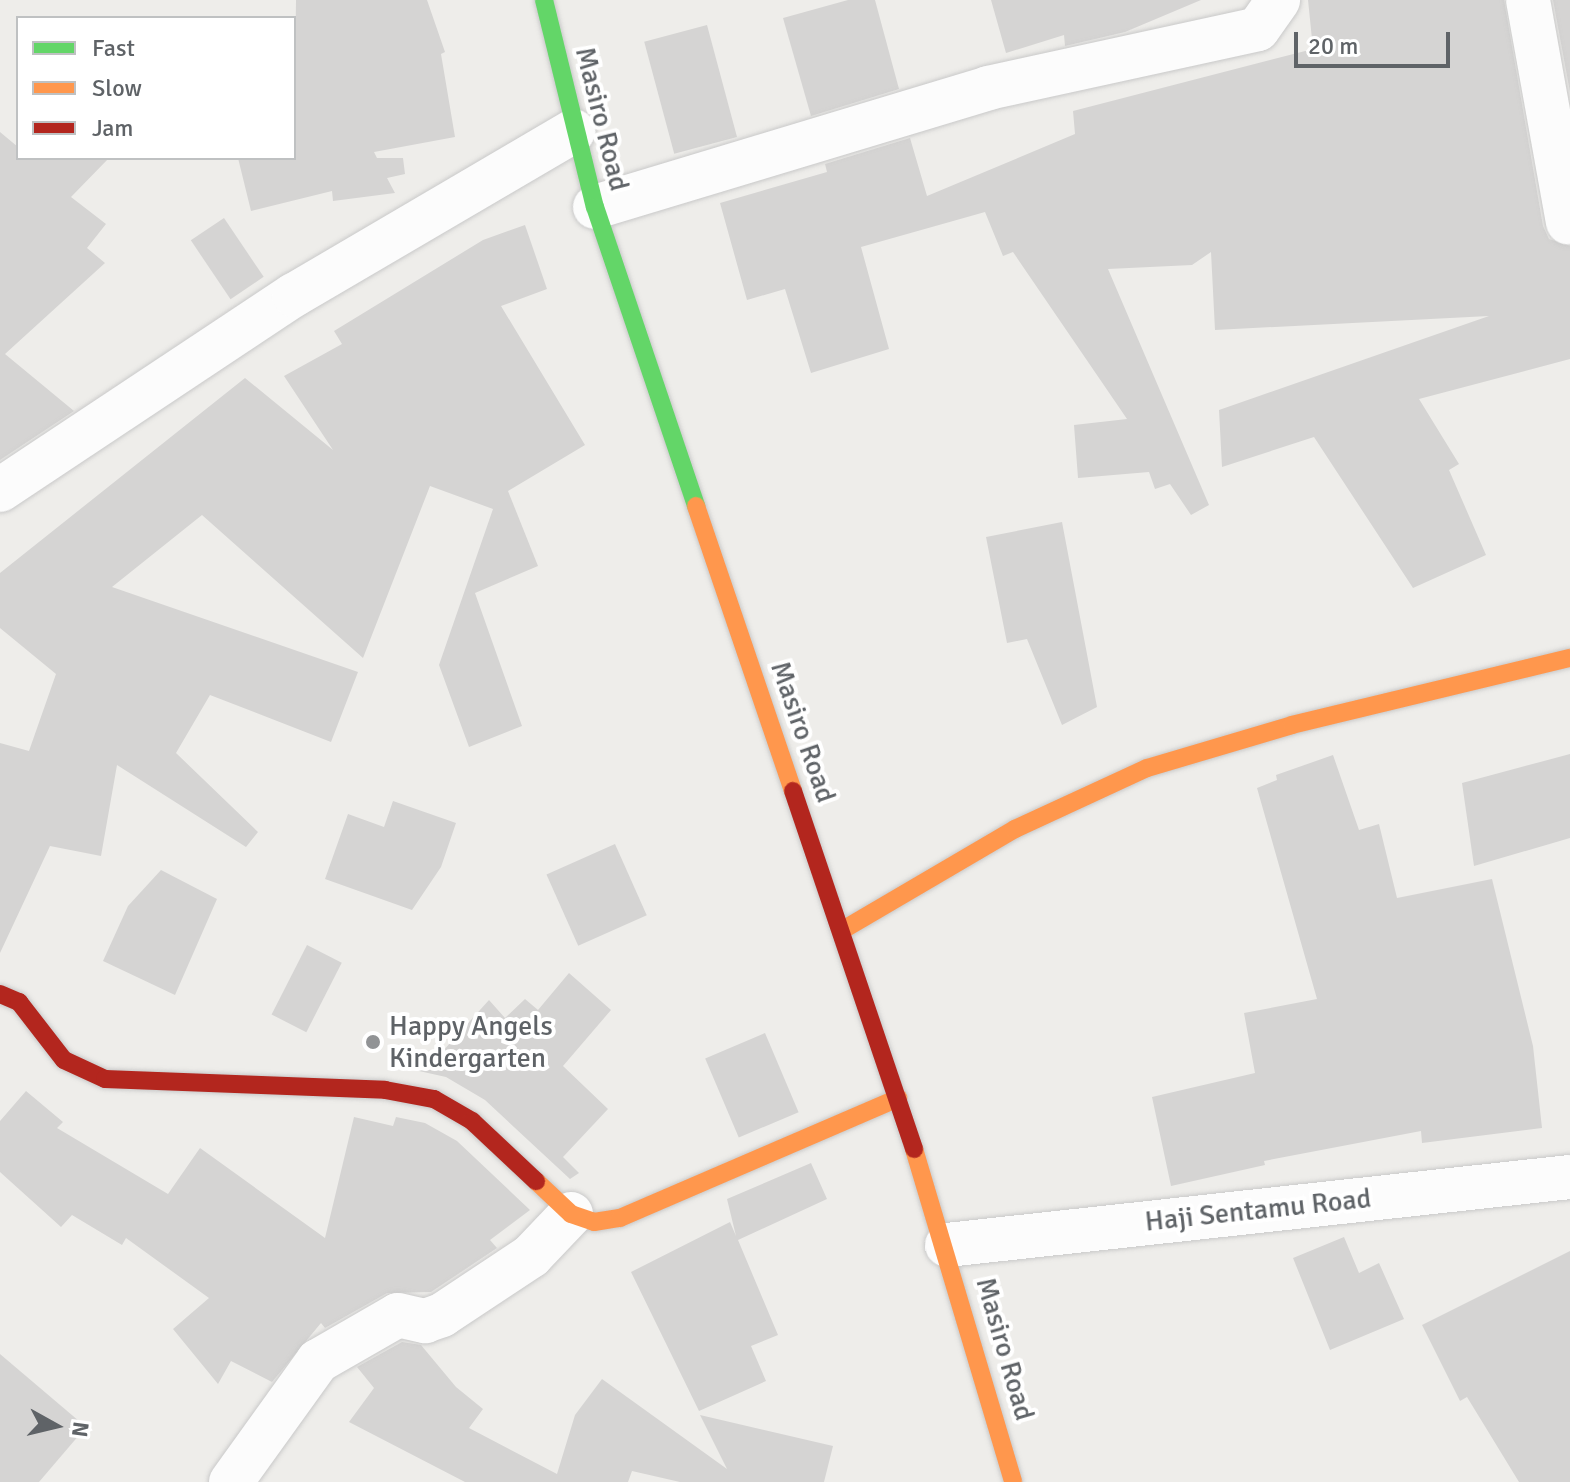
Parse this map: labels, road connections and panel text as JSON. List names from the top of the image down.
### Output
{
  "streets": {
    "street": ["Masiro Road", "Haji Sentamu Road"]
  },
  "crossings": [
    ["Masiro Road", "Haji Sentamu Road"]
  ],
  "places": ["Happy Angels Kindergarten"],
  "legend": ["Fast", "Slow", "Jam"],
  "scale_bar": "20 m",
  "north": "right"
}
